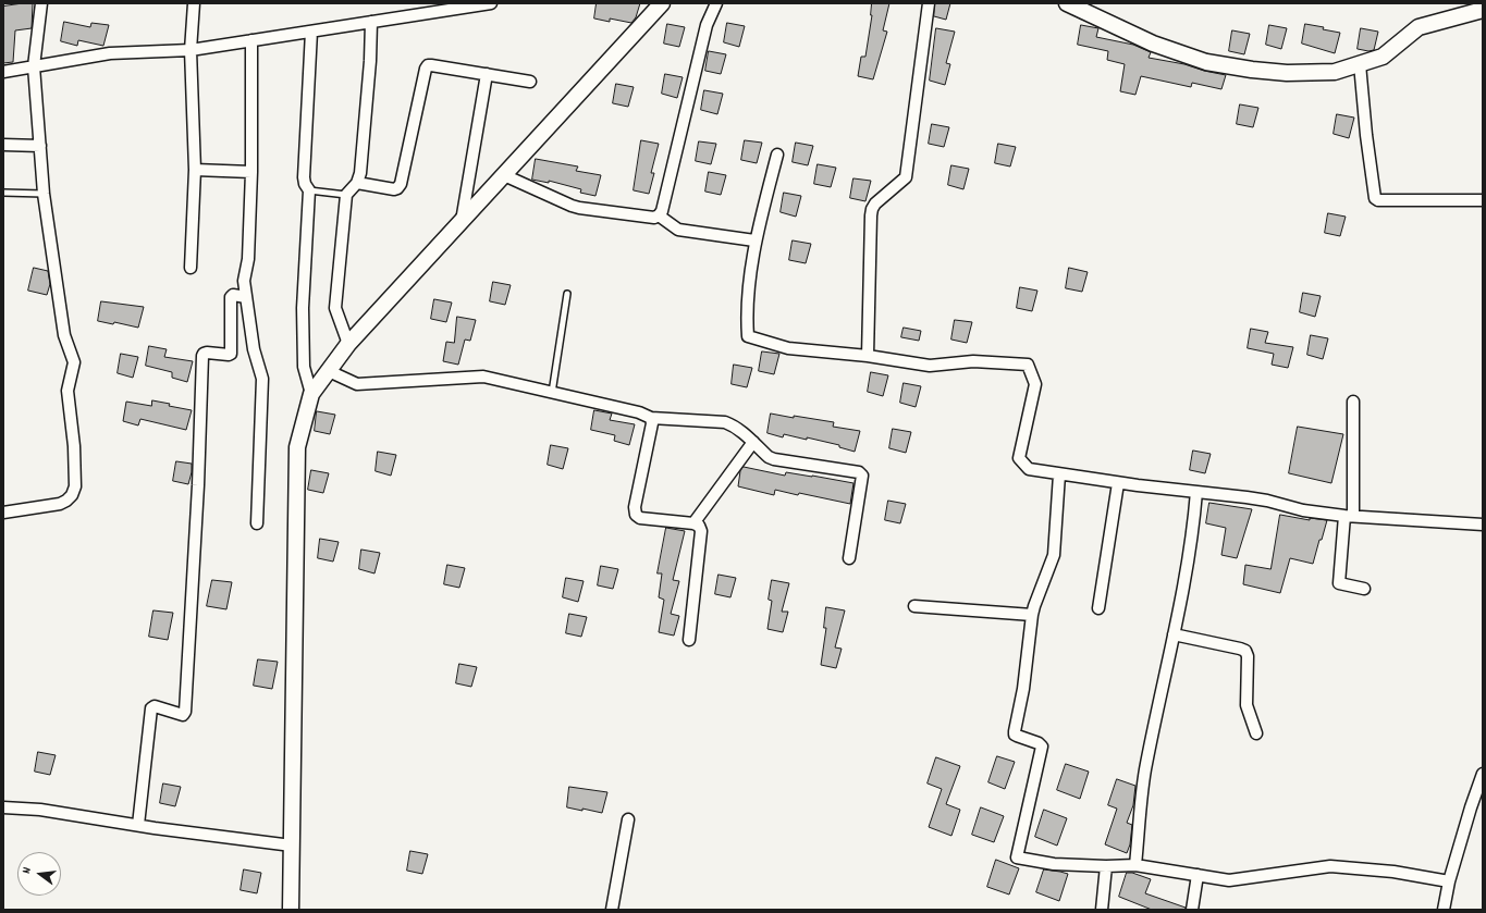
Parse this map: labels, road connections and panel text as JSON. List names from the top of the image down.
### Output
{
  "north": "left"
}
